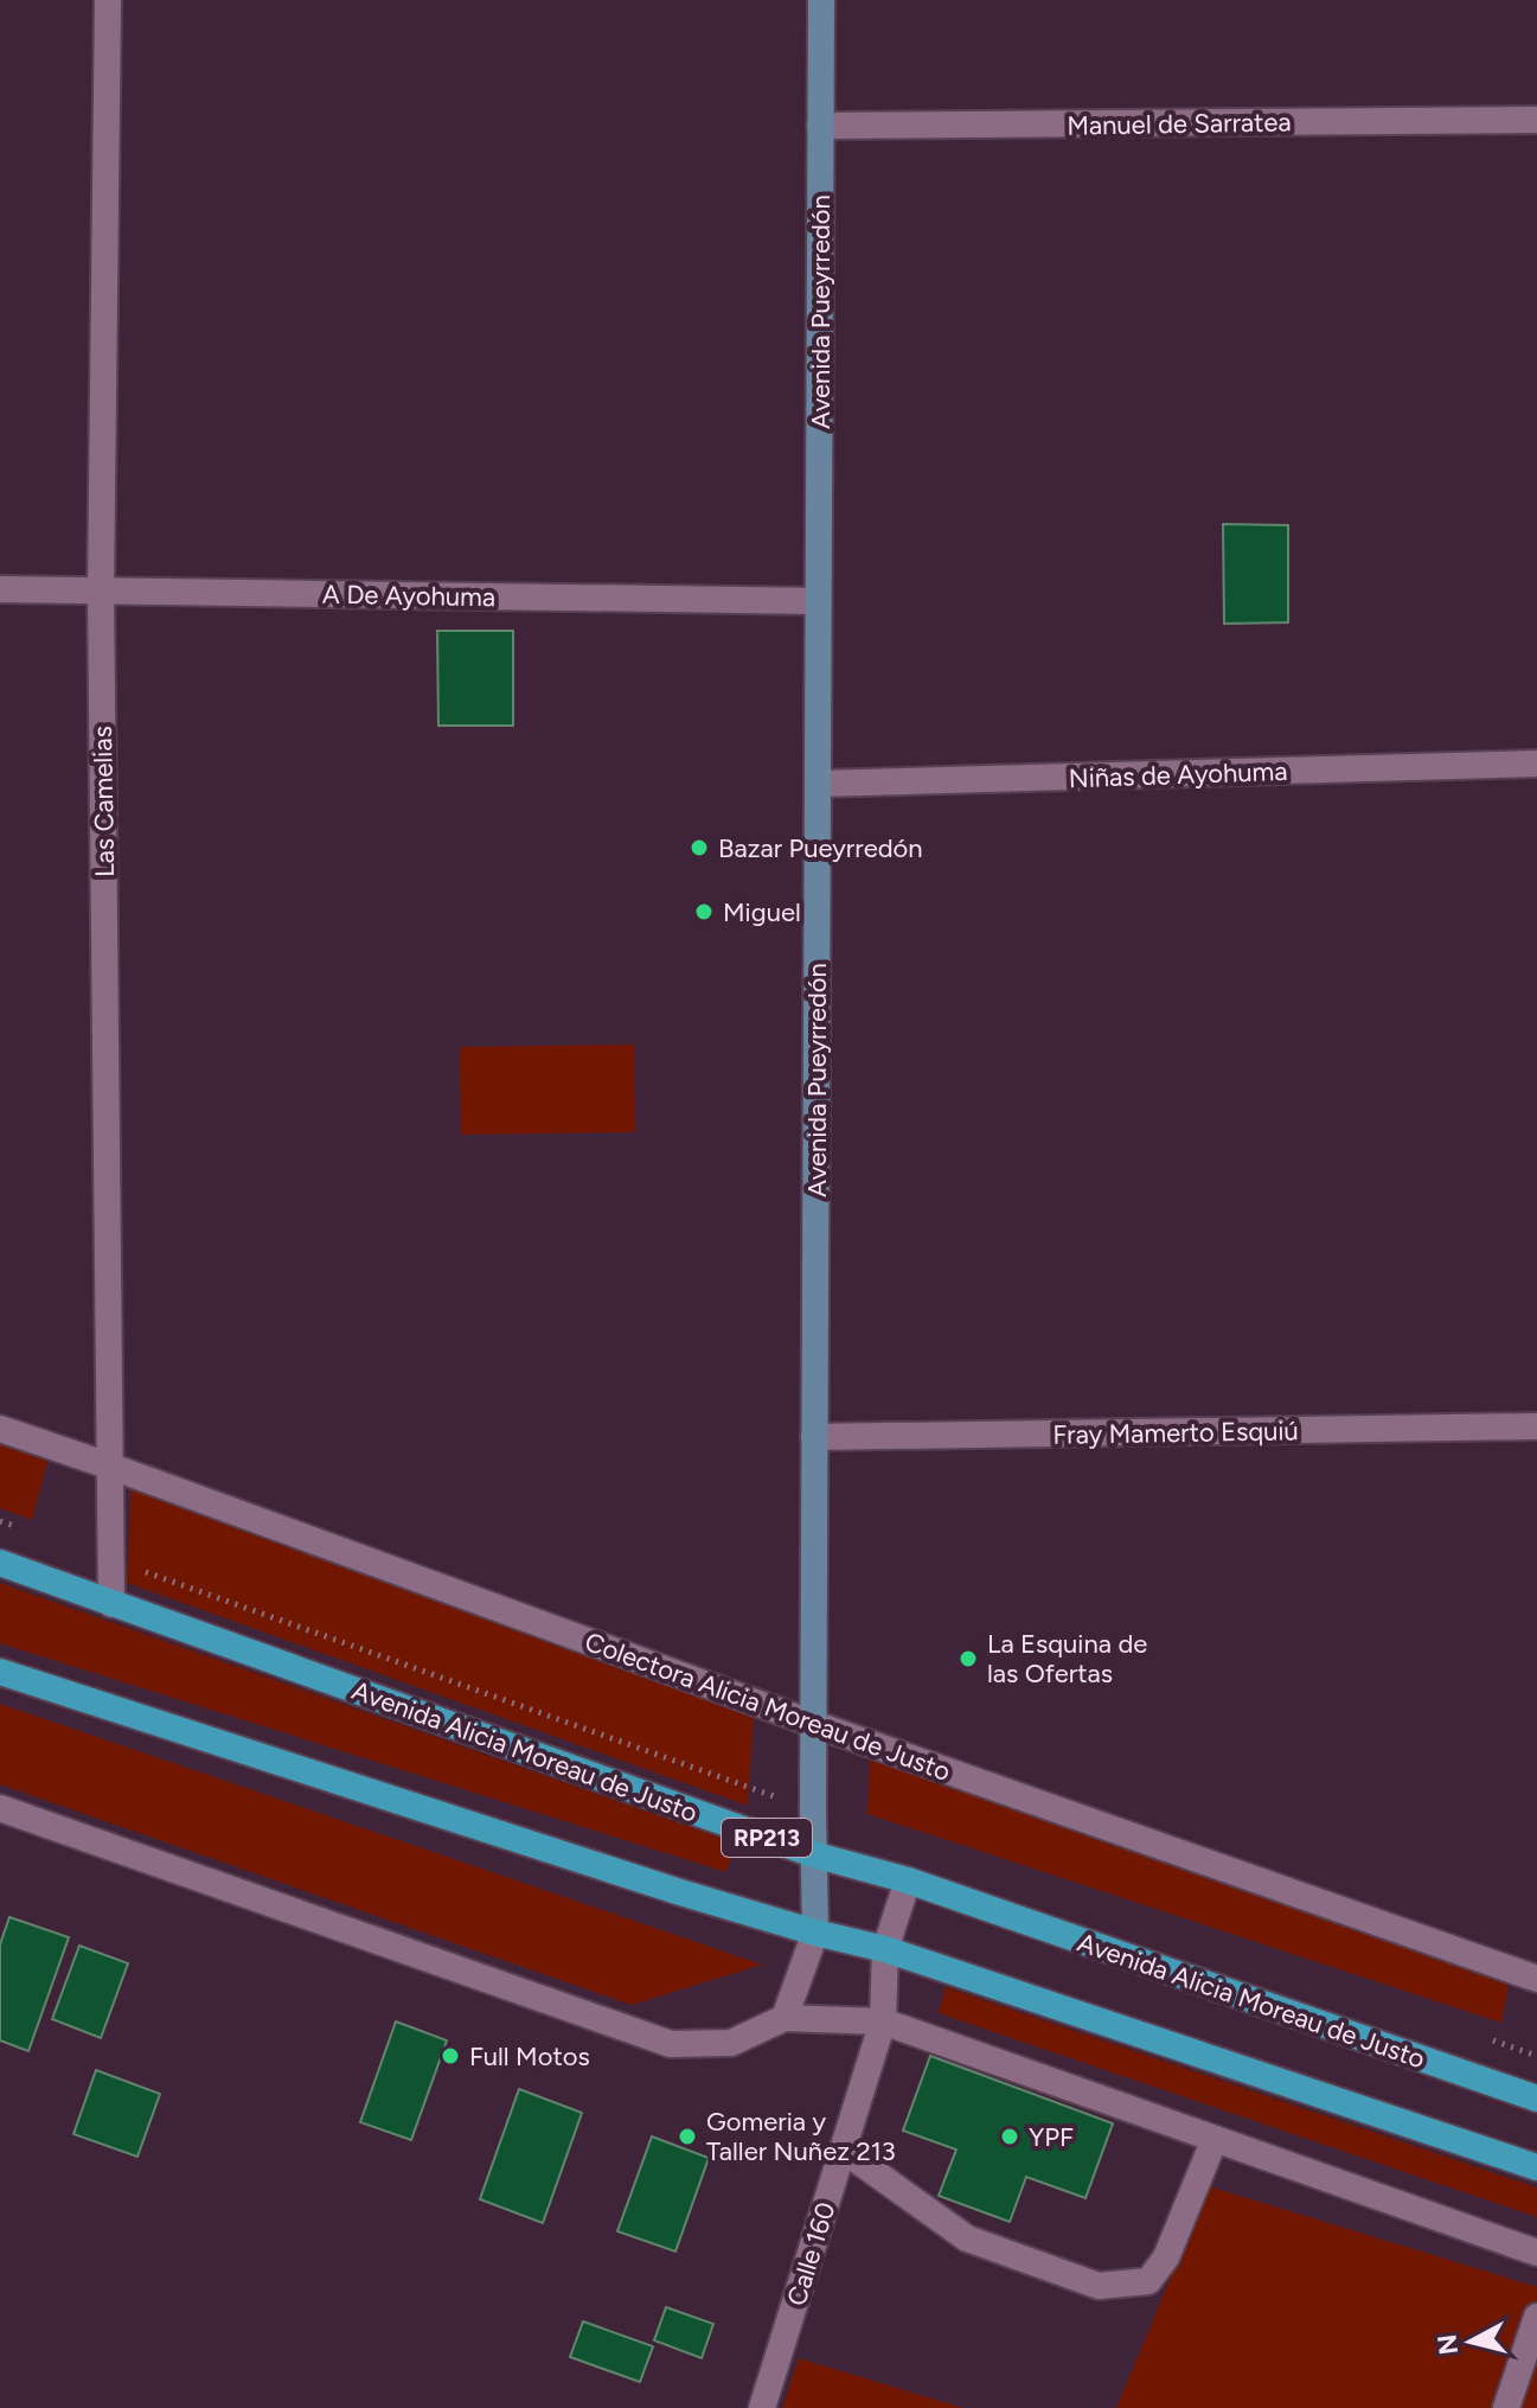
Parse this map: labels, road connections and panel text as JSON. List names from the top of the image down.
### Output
{
  "streets": {
    "main road": ["Avenida Pueyrredón", "Avenida Alicia Moreau de Justo", "RP213"],
    "street": [
      "Manuel de Sarratea",
      "A De Ayohuma",
      "Niñas de Ayohuma",
      "Las Camelias",
      "Fray Mamerto Esquiú",
      "Colectora Alicia Moreau de Justo",
      "Calle 160"
    ]
  },
  "crossings": [
    ["Manuel de Sarratea", "Avenida Pueyrredón"],
    ["Avenida Pueyrredón", "A De Ayohuma"],
    ["Avenida Pueyrredón", "Niñas de Ayohuma"],
    ["Avenida Pueyrredón", "Fray Mamerto Esquiú"],
    ["Avenida Pueyrredón", "Colectora Alicia Moreau de Justo"],
    ["Avenida Pueyrredón", "Avenida Alicia Moreau de Justo"],
    ["A De Ayohuma", "Las Camelias"],
    ["Las Camelias", "Colectora Alicia Moreau de Justo"],
    ["Las Camelias", "Avenida Alicia Moreau de Justo"],
    ["Avenida Alicia Moreau de Justo", "Calle 160"]
  ],
  "places": [
    "Bazar Pueyrredón",
    "Miguel",
    "La Esquina de las Ofertas",
    "Full Motos",
    "Gomeria y Taller Nuñez 213",
    "YPF"
  ],
  "north": "left"
}
